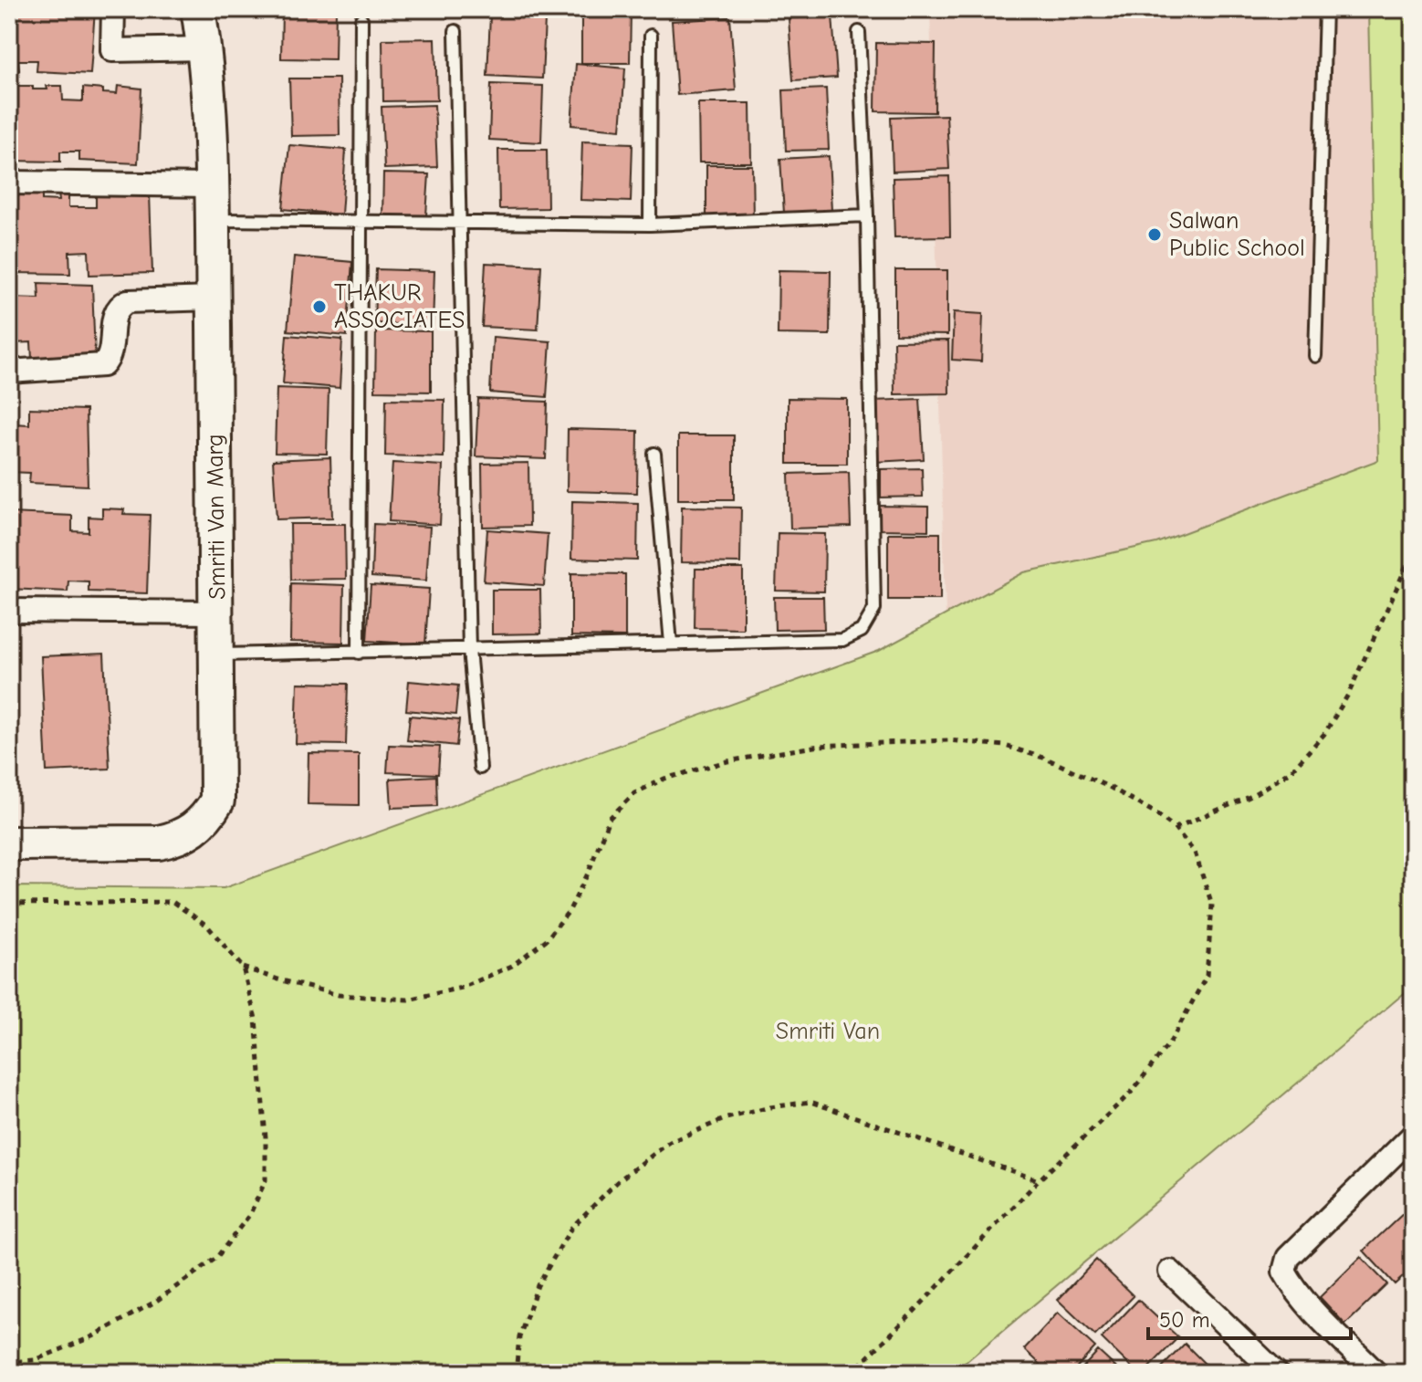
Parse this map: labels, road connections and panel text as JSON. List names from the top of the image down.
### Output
{
  "streets": {
    "street": ["Smriti Van Marg"]
  },
  "parks": ["Smriti Van"],
  "places": ["Salwan Public School", "THAKUR ASSOCIATES"],
  "scale_bar": "50 m"
}
